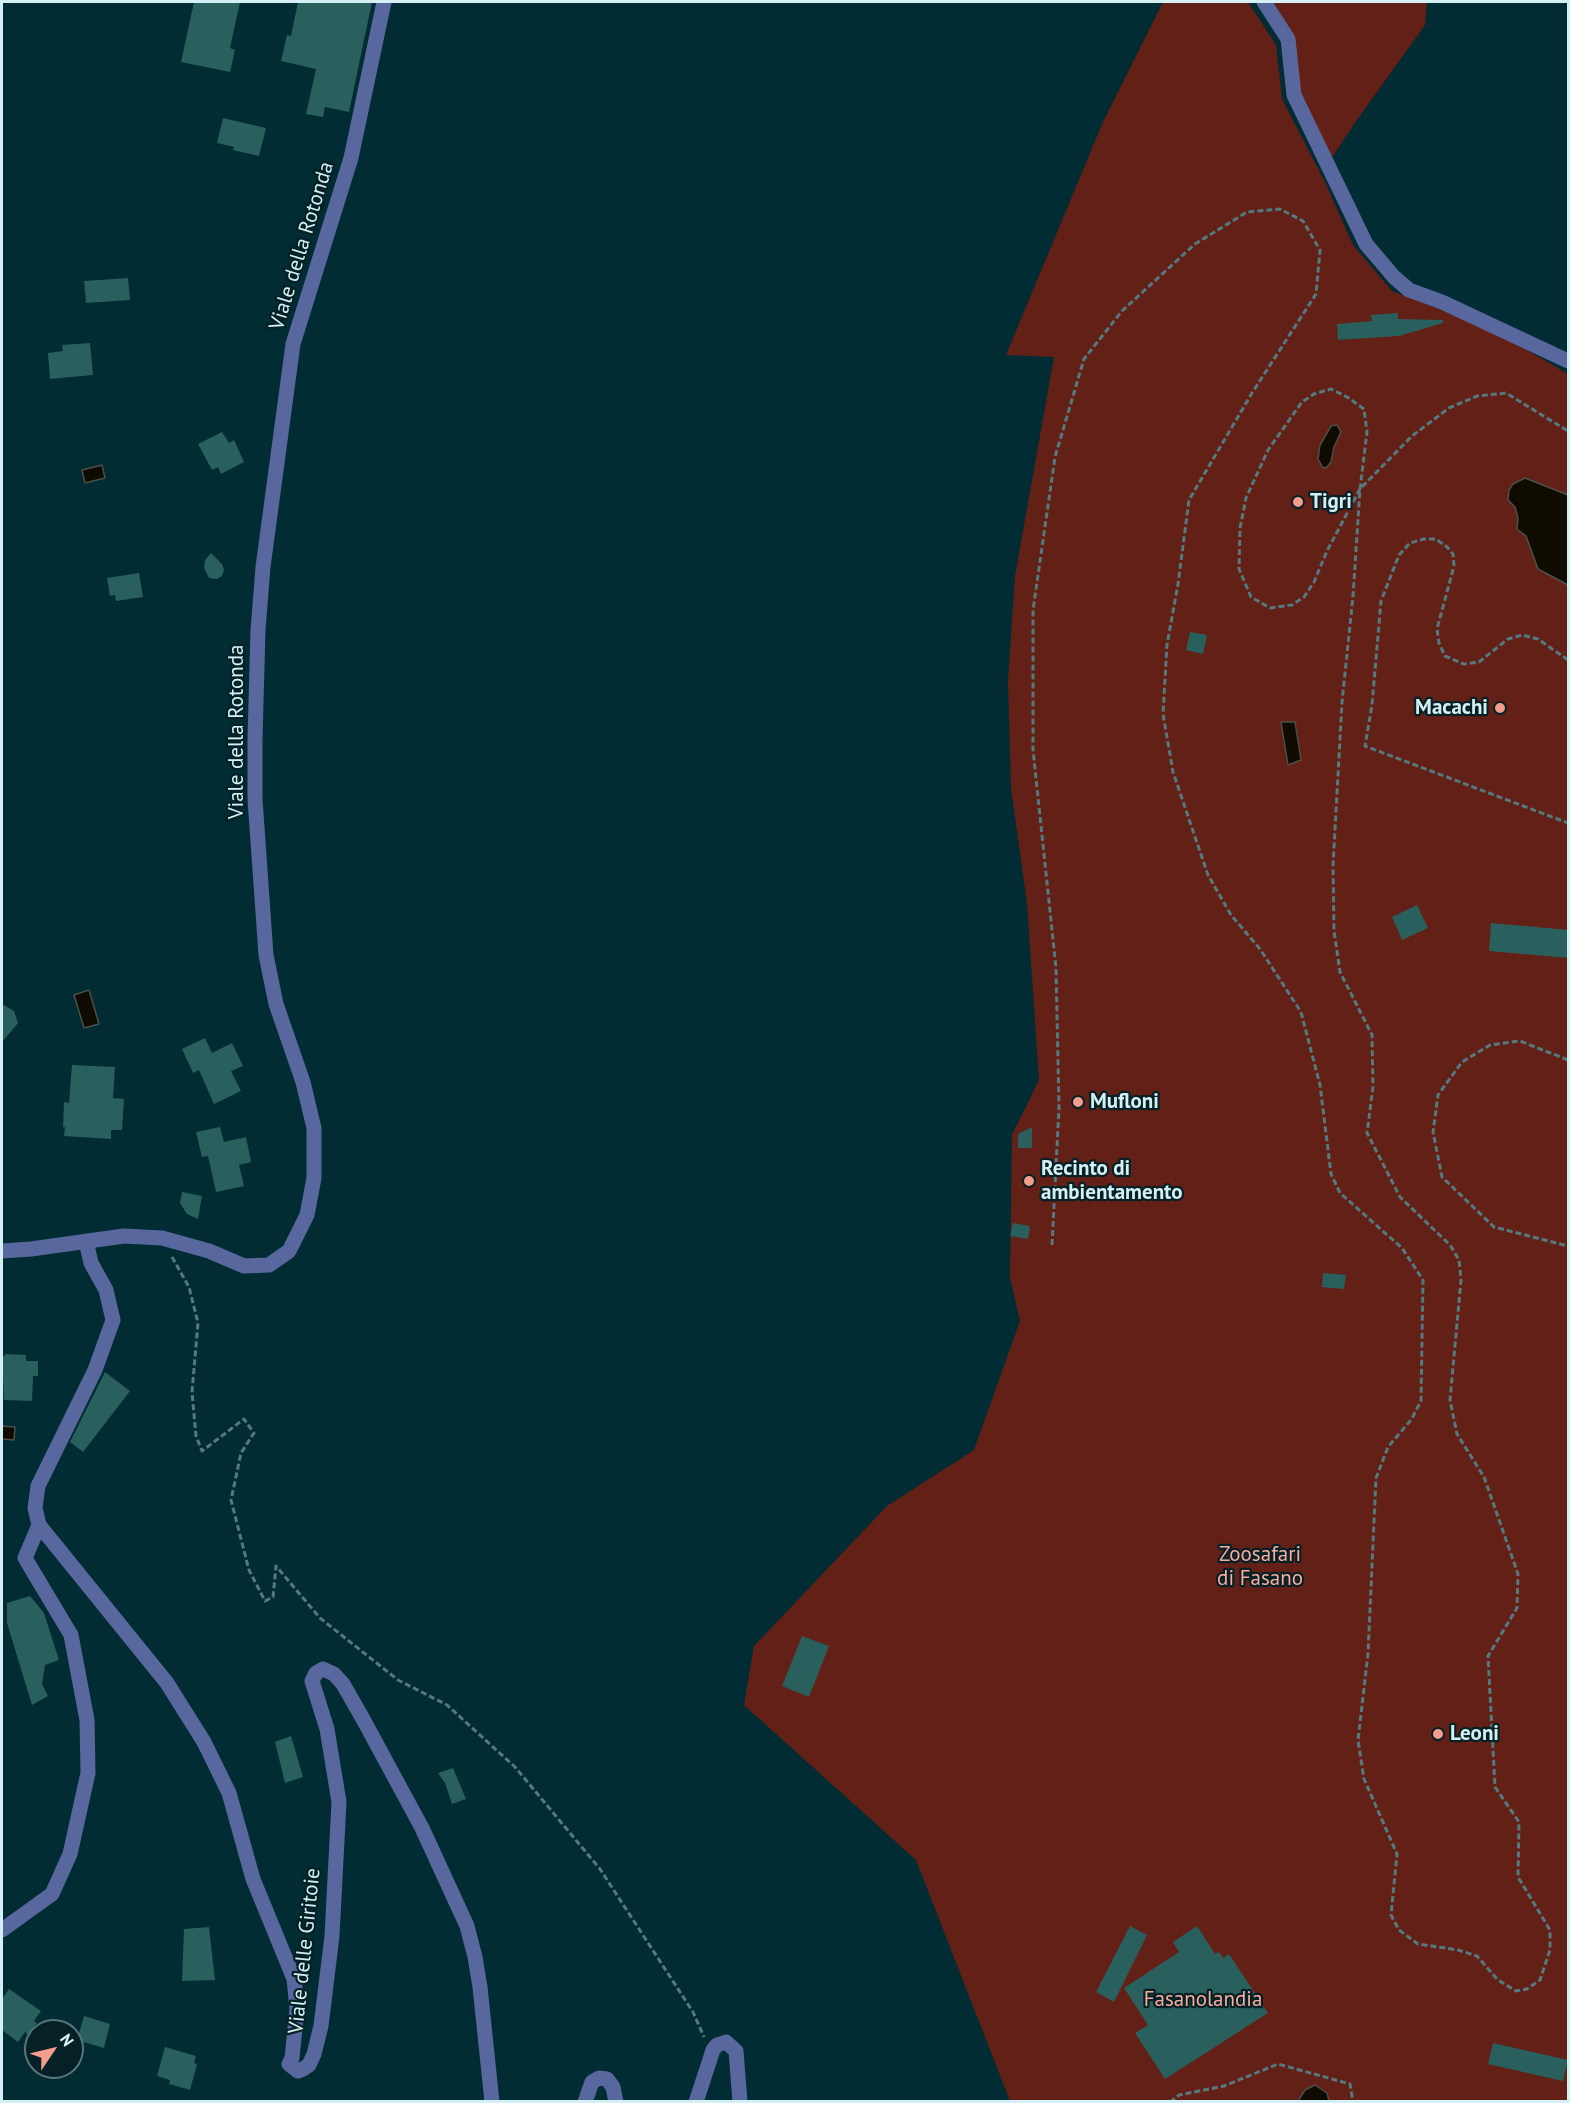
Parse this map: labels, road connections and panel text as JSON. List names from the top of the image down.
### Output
{
  "streets": {
    "street": ["Viale della Rotonda", "Viale delle Giritoie"]
  },
  "parks": ["Zoosafari di Fasano", "Fasanolandia"],
  "places": [
    "Tigri",
    "Macachi",
    "Mufloni",
    "Recinto di ambientamento",
    "Leoni"
  ],
  "north": "top right"
}
